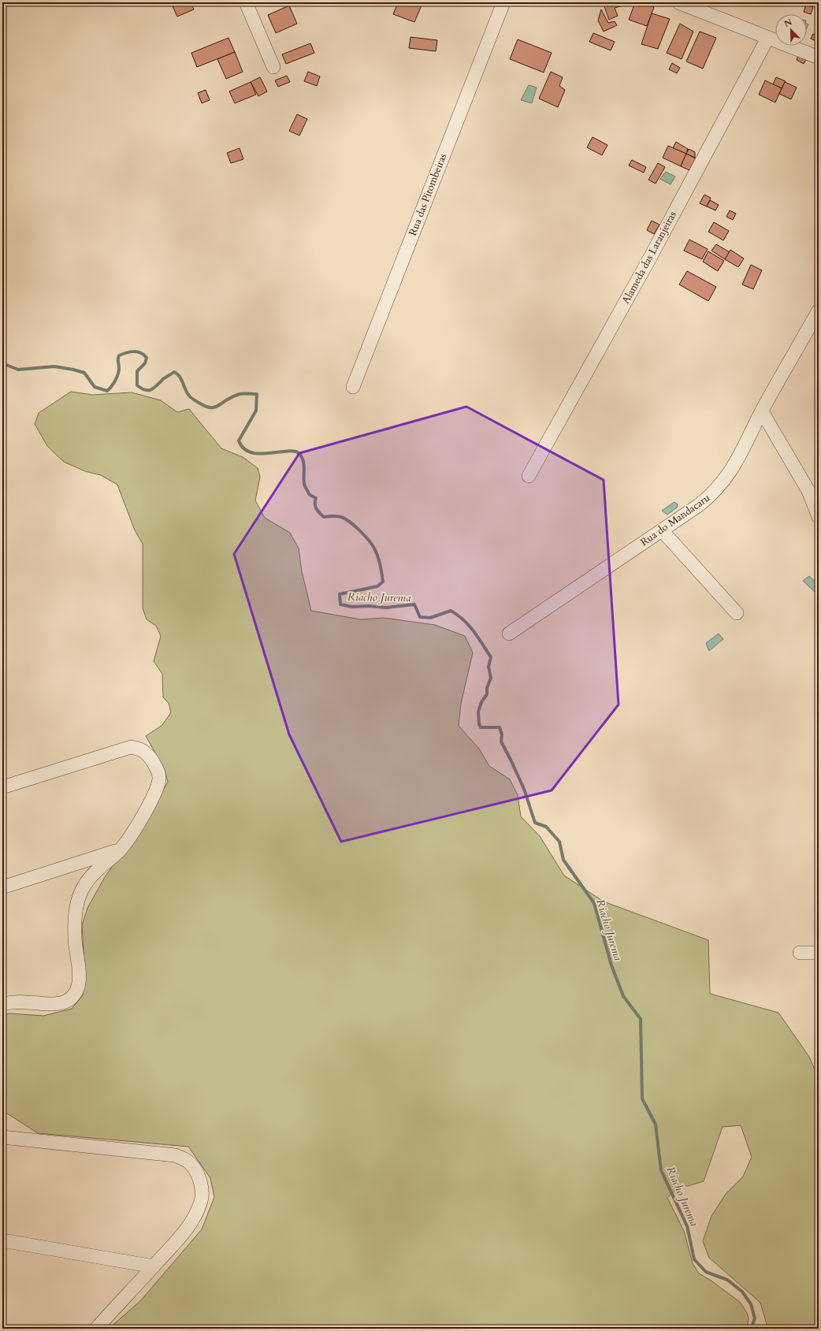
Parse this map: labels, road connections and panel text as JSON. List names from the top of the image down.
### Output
{
  "streets": {
    "street": ["Rua das Pitombeiras", "Alameda das Laranjeiras", "Rua do Mandacaru"]
  },
  "water": ["Riacho Jurema"],
  "north": "top left"
}
